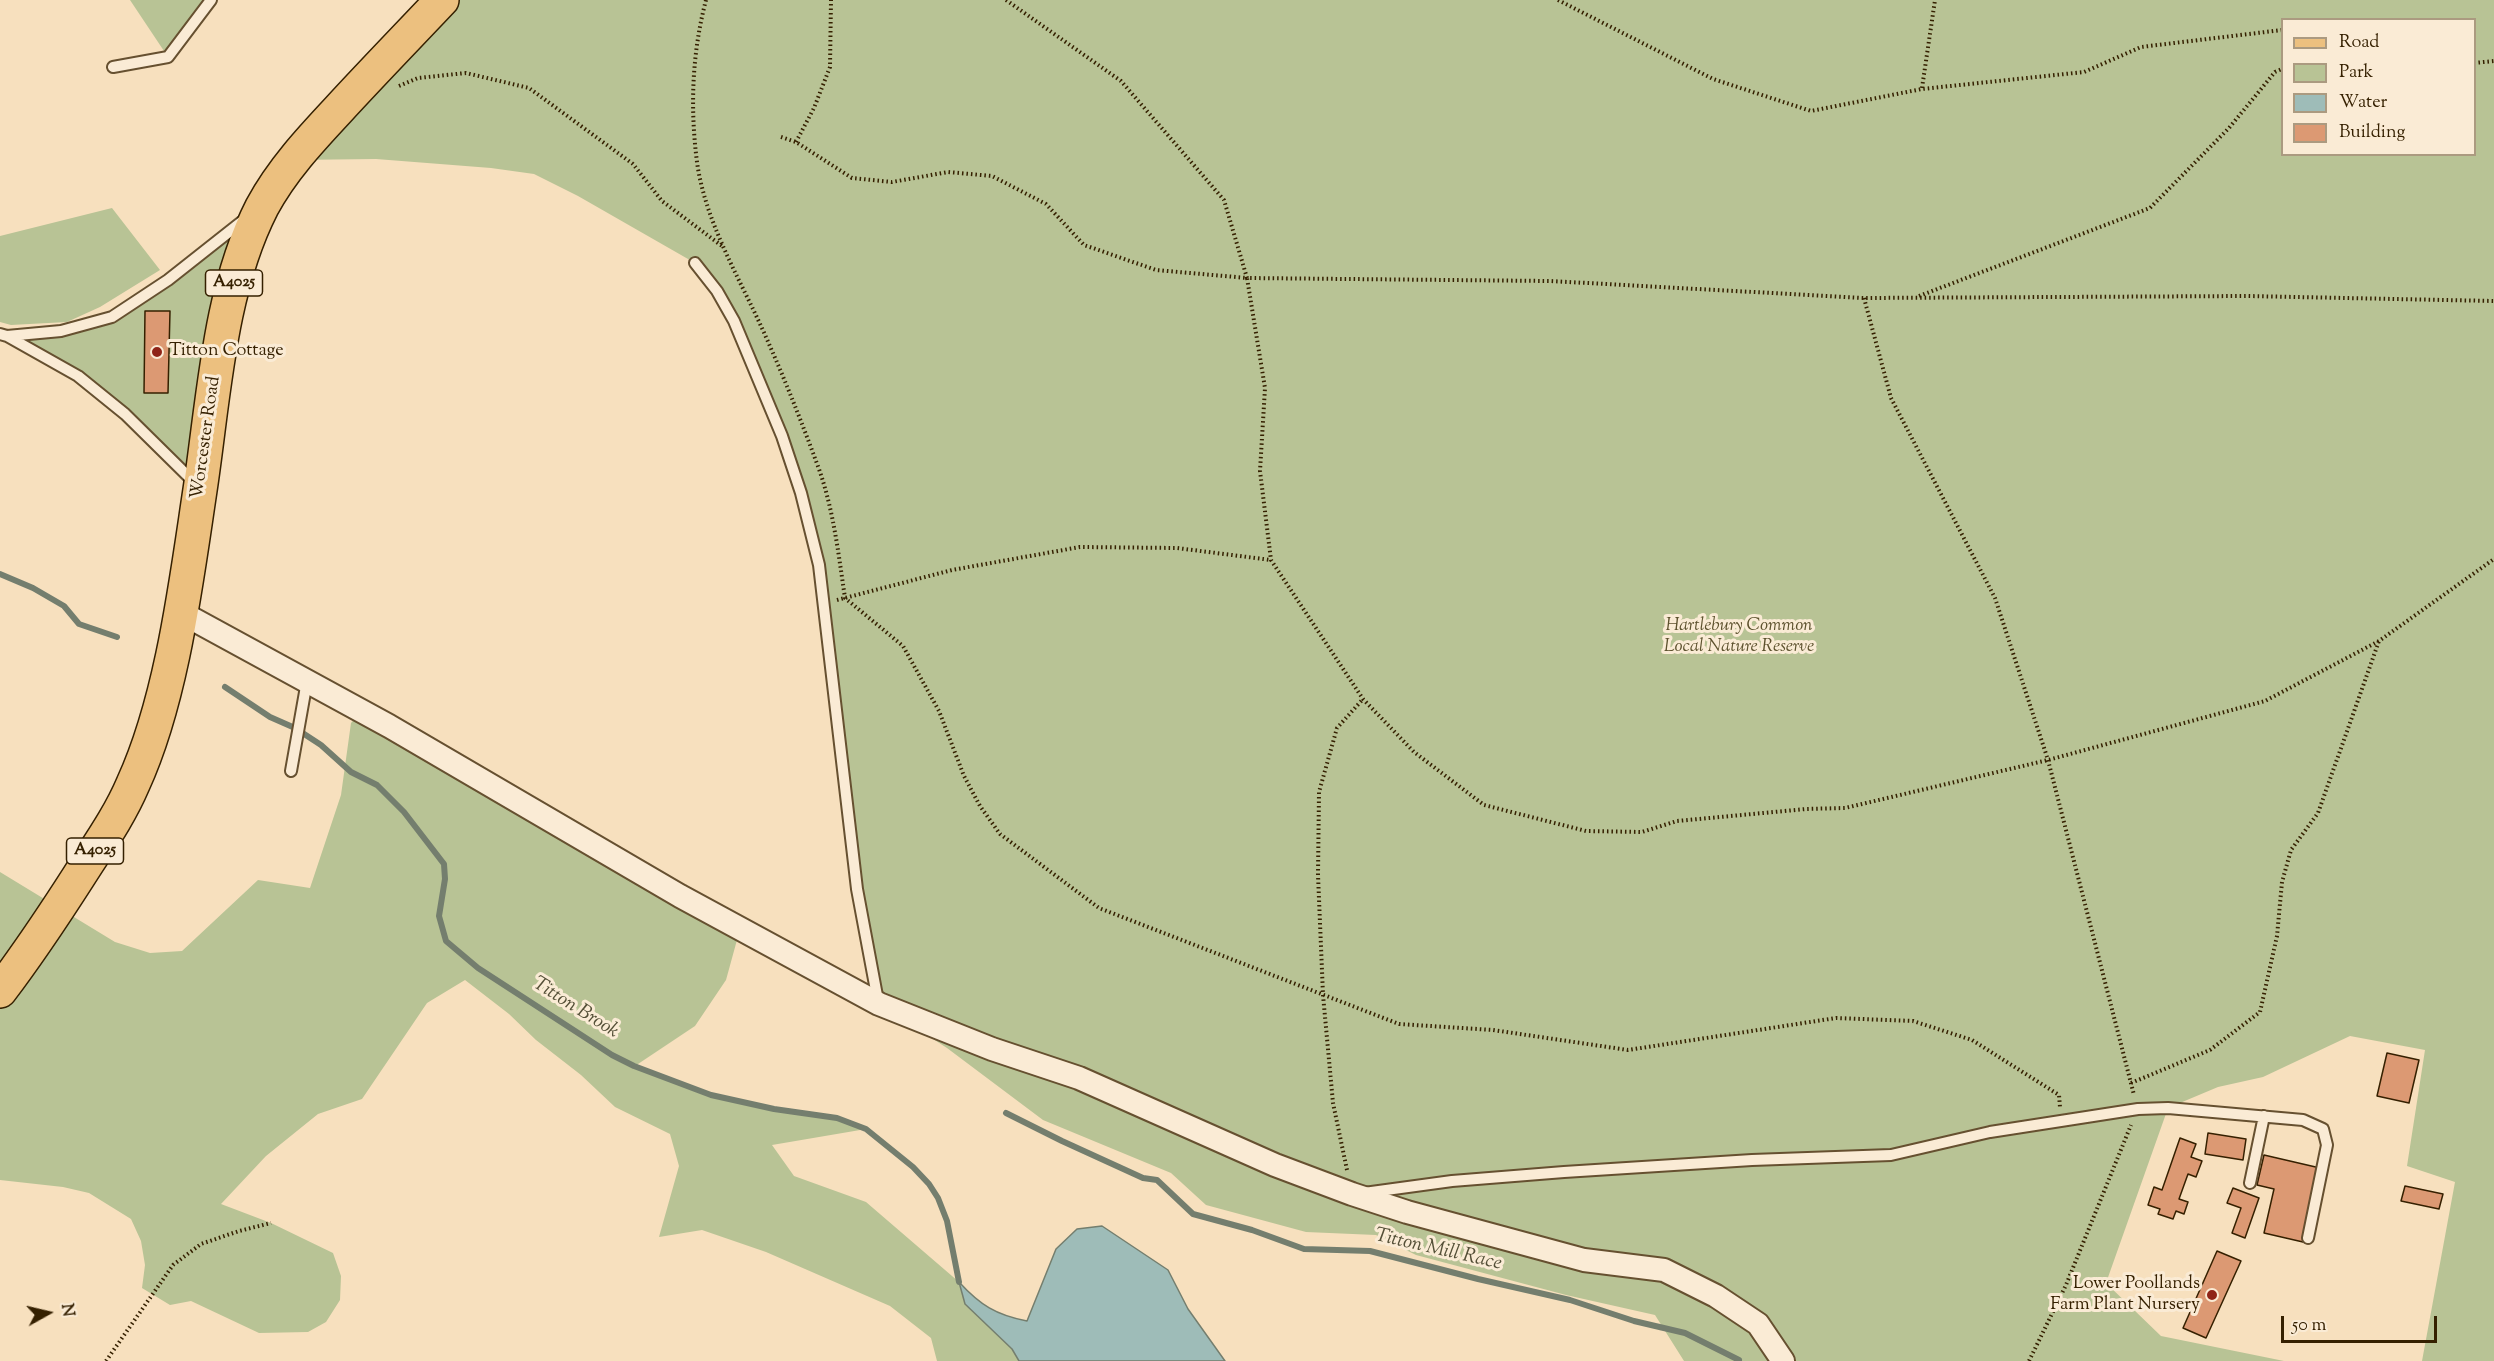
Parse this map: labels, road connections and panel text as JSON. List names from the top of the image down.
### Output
{
  "streets": {
    "main road": ["A4025", "Worcester Road"]
  },
  "water": ["Titton Brook", "Titton Mill Race"],
  "parks": ["Hartlebury Common Local Nature Reserve"],
  "places": ["Titton Cottage", "Lower Poollands Farm Plant Nursery"],
  "legend": [
    "Road",
    "Park",
    "Water",
    "Building"
  ],
  "scale_bar": "50 m",
  "north": "right"
}
